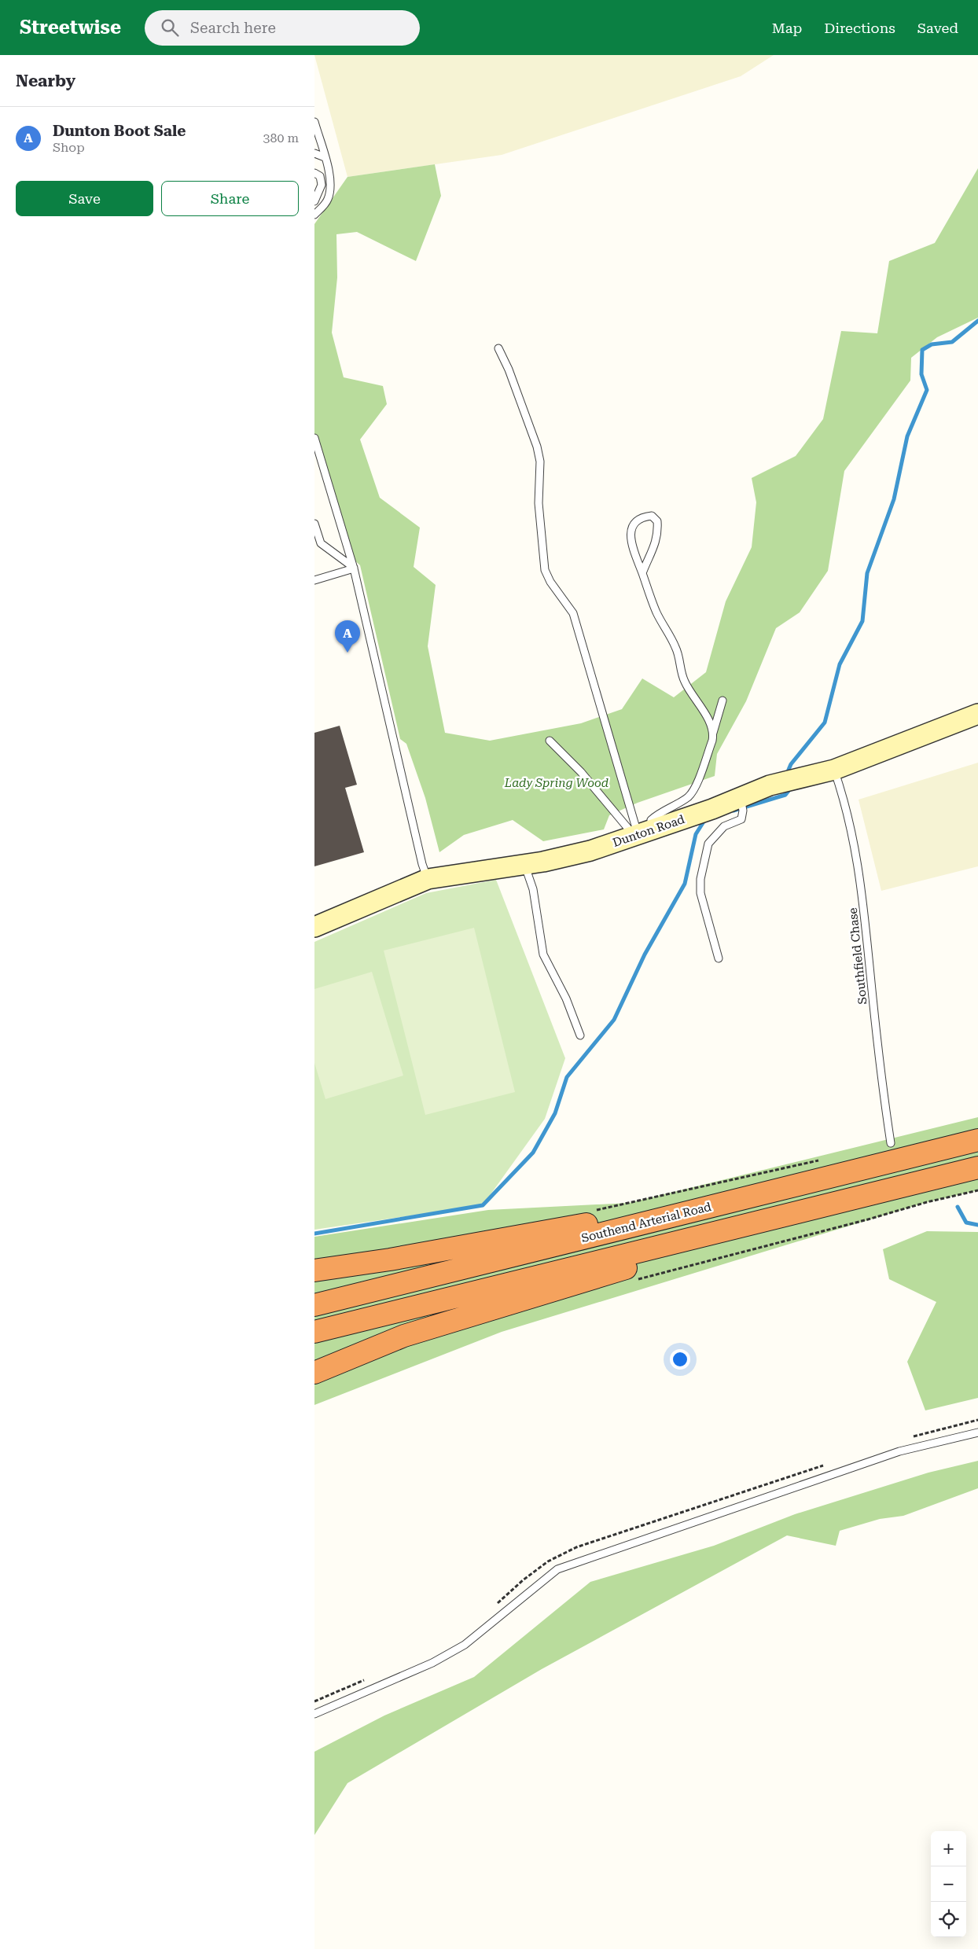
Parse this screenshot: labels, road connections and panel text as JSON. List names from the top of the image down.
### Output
{
  "streets": {
    "highway": ["Southend Arterial Road"],
    "street": ["Dunton Road"],
    "lane": ["Southfield Chase"]
  },
  "crossings": [
    ["Dunton Road", "Southfield Chase"],
    ["Southfield Chase", "Southend Arterial Road"]
  ],
  "parks": ["Lady Spring Wood"],
  "page": {
    "header": "Streetwise",
    "search": "Search here",
    "nav": ["Map", "Directions", "Saved"],
    "heading": "Nearby",
    "list": [
      {
        "mark": "A",
        "name": "Dunton Boot Sale",
        "note": "Shop",
        "value": "380 m"
      }
    ],
    "buttons": ["Save", "Share"],
    "pins": "A",
    "map_buttons": ["+", "−"]
  }
}
